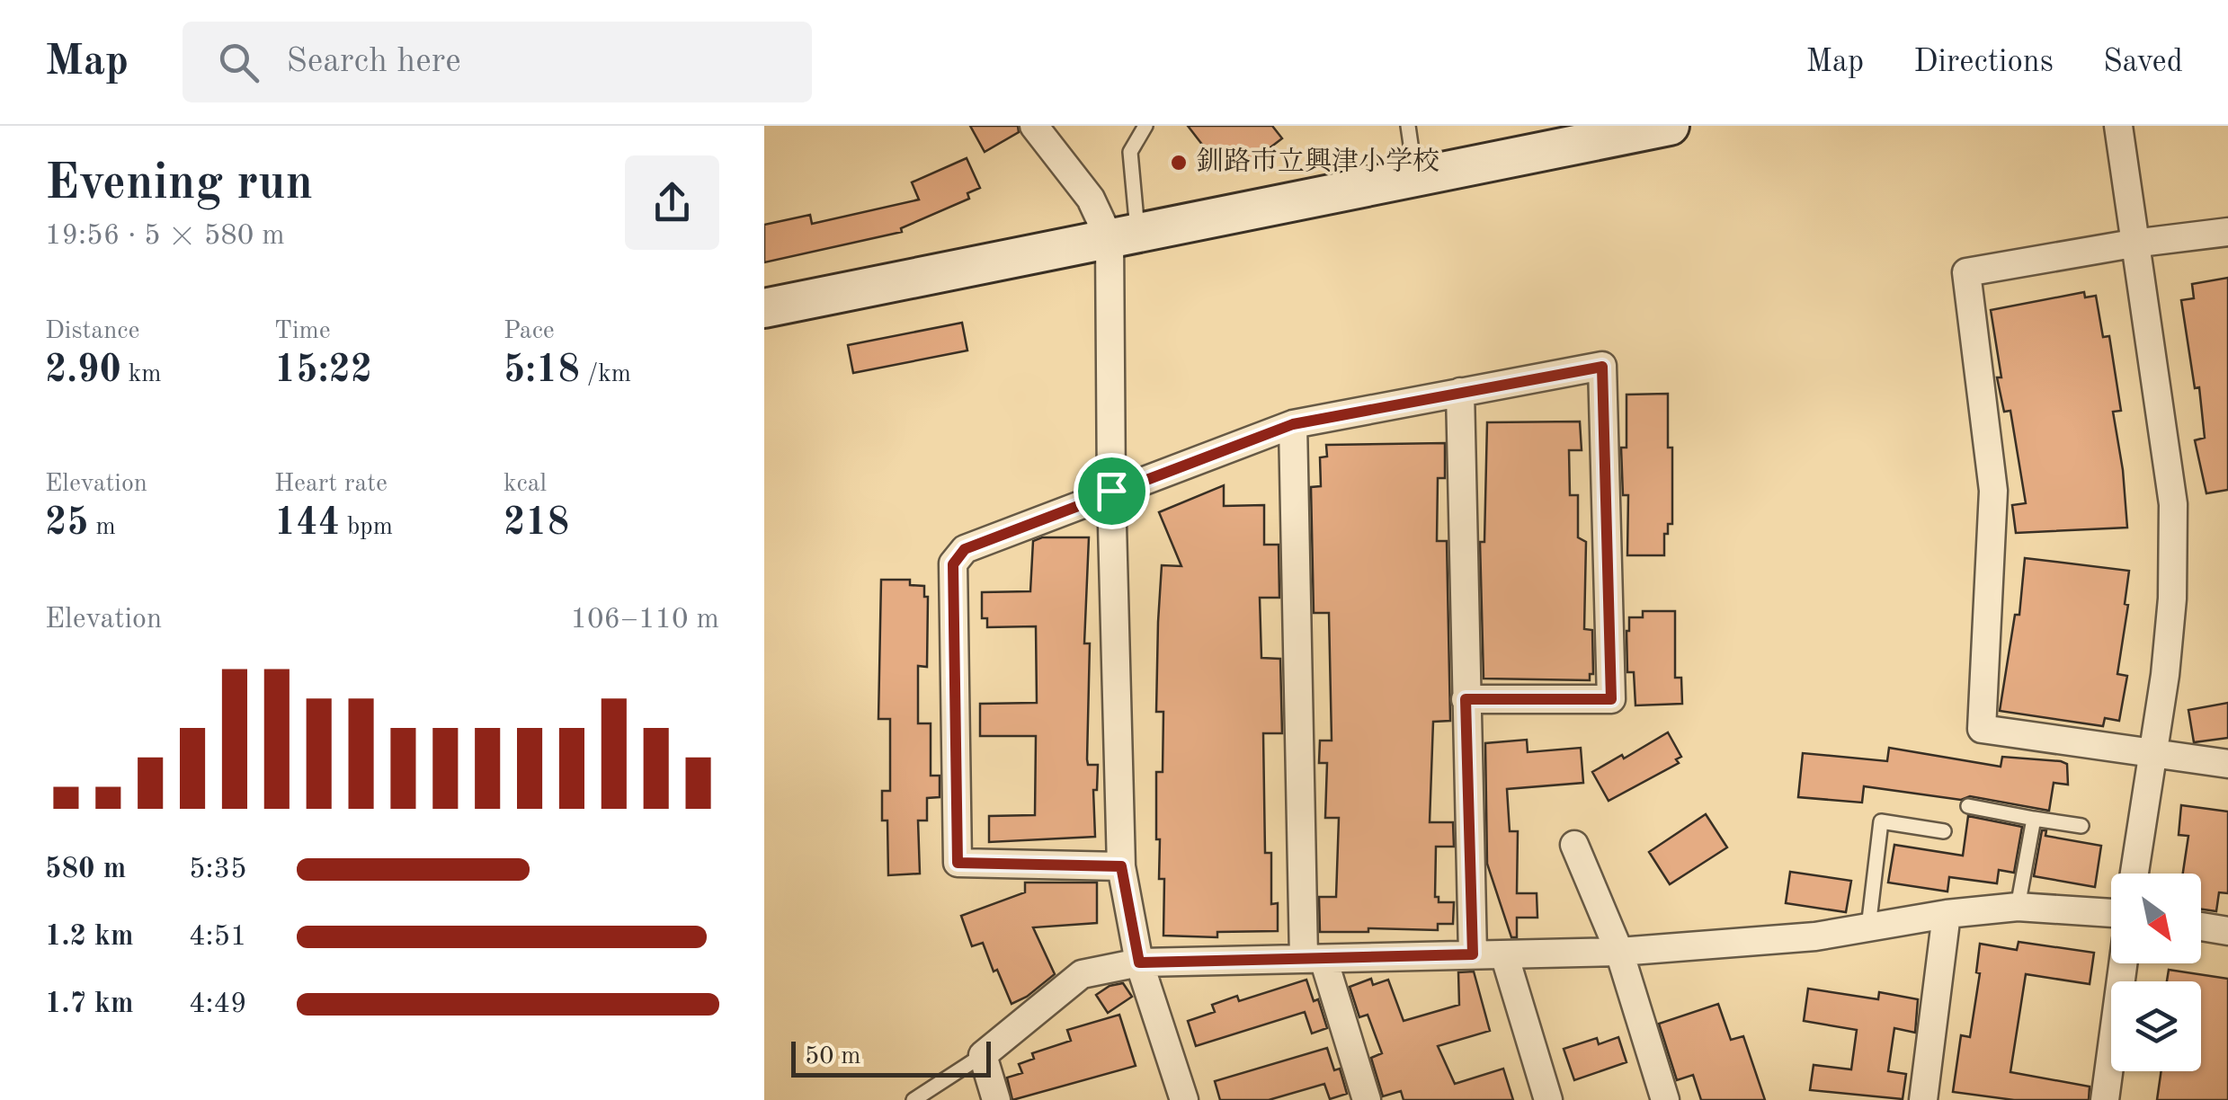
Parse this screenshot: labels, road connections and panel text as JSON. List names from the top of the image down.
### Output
{
  "places": ["釧路市立興津小学校"],
  "scale_bar": "50 m",
  "north": "bottom right",
  "page": {
    "header": "Map",
    "search": "Search here",
    "nav": ["Map", "Directions", "Saved"],
    "heading": ["Evening run", "19:56 · 5 × 580 m"],
    "stats": [
      ["Distance", "2.90 km"],
      ["Time", "15:22"],
      ["Pace", "5:18 /km"],
      ["Elevation", "25 m"],
      ["Heart rate", "144 bpm"],
      ["kcal", "218"]
    ],
    "chart": ["Elevation", "106–110 m"],
    "list": [
      {
        "name": "580 m",
        "note": "5:35"
      },
      {
        "name": "1.2 km",
        "note": "4:51"
      },
      {
        "name": "1.7 km",
        "note": "4:49"
      }
    ],
    "scale": "50 m"
  }
}
